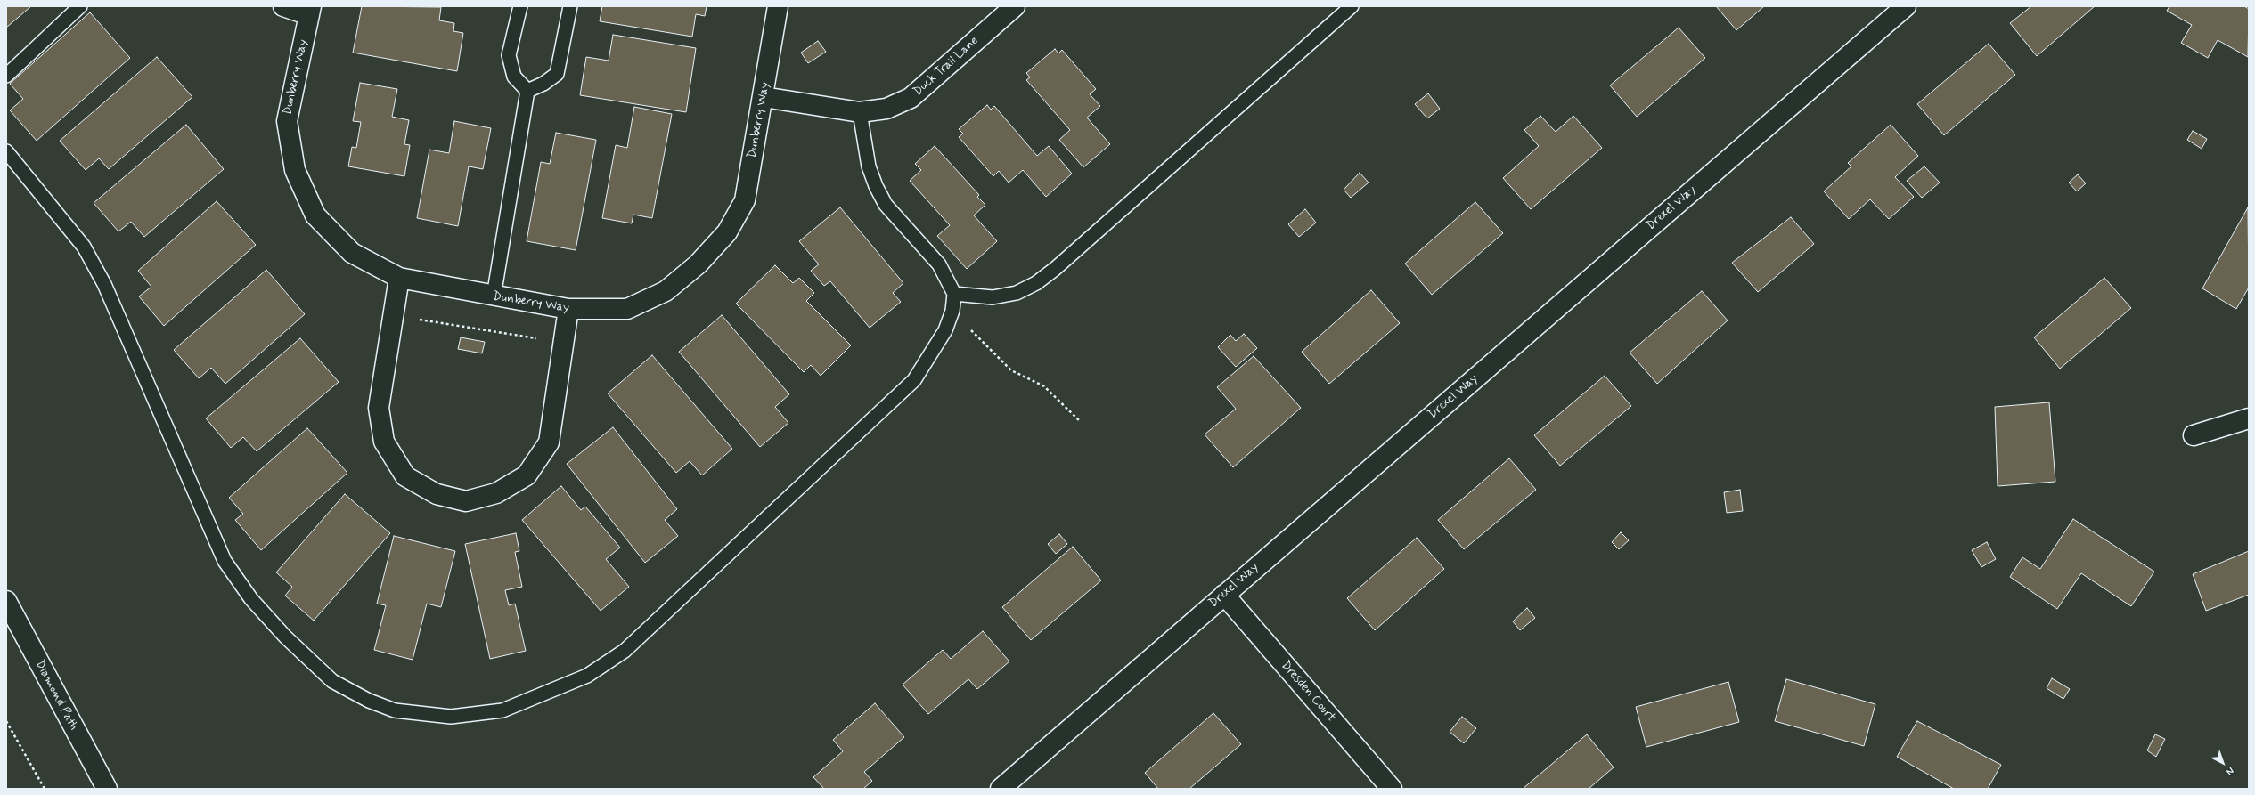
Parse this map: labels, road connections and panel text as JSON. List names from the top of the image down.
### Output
{
  "streets": {
    "street": [
      "Duck Trail Lane",
      "Dunberry Way",
      "Drexel Way",
      "Dresden Court",
      "Diamond Path"
    ]
  },
  "crossings": [
    ["Duck Trail Lane", "Dunberry Way"],
    ["Drexel Way", "Dresden Court"]
  ],
  "north": "bottom right"
}
